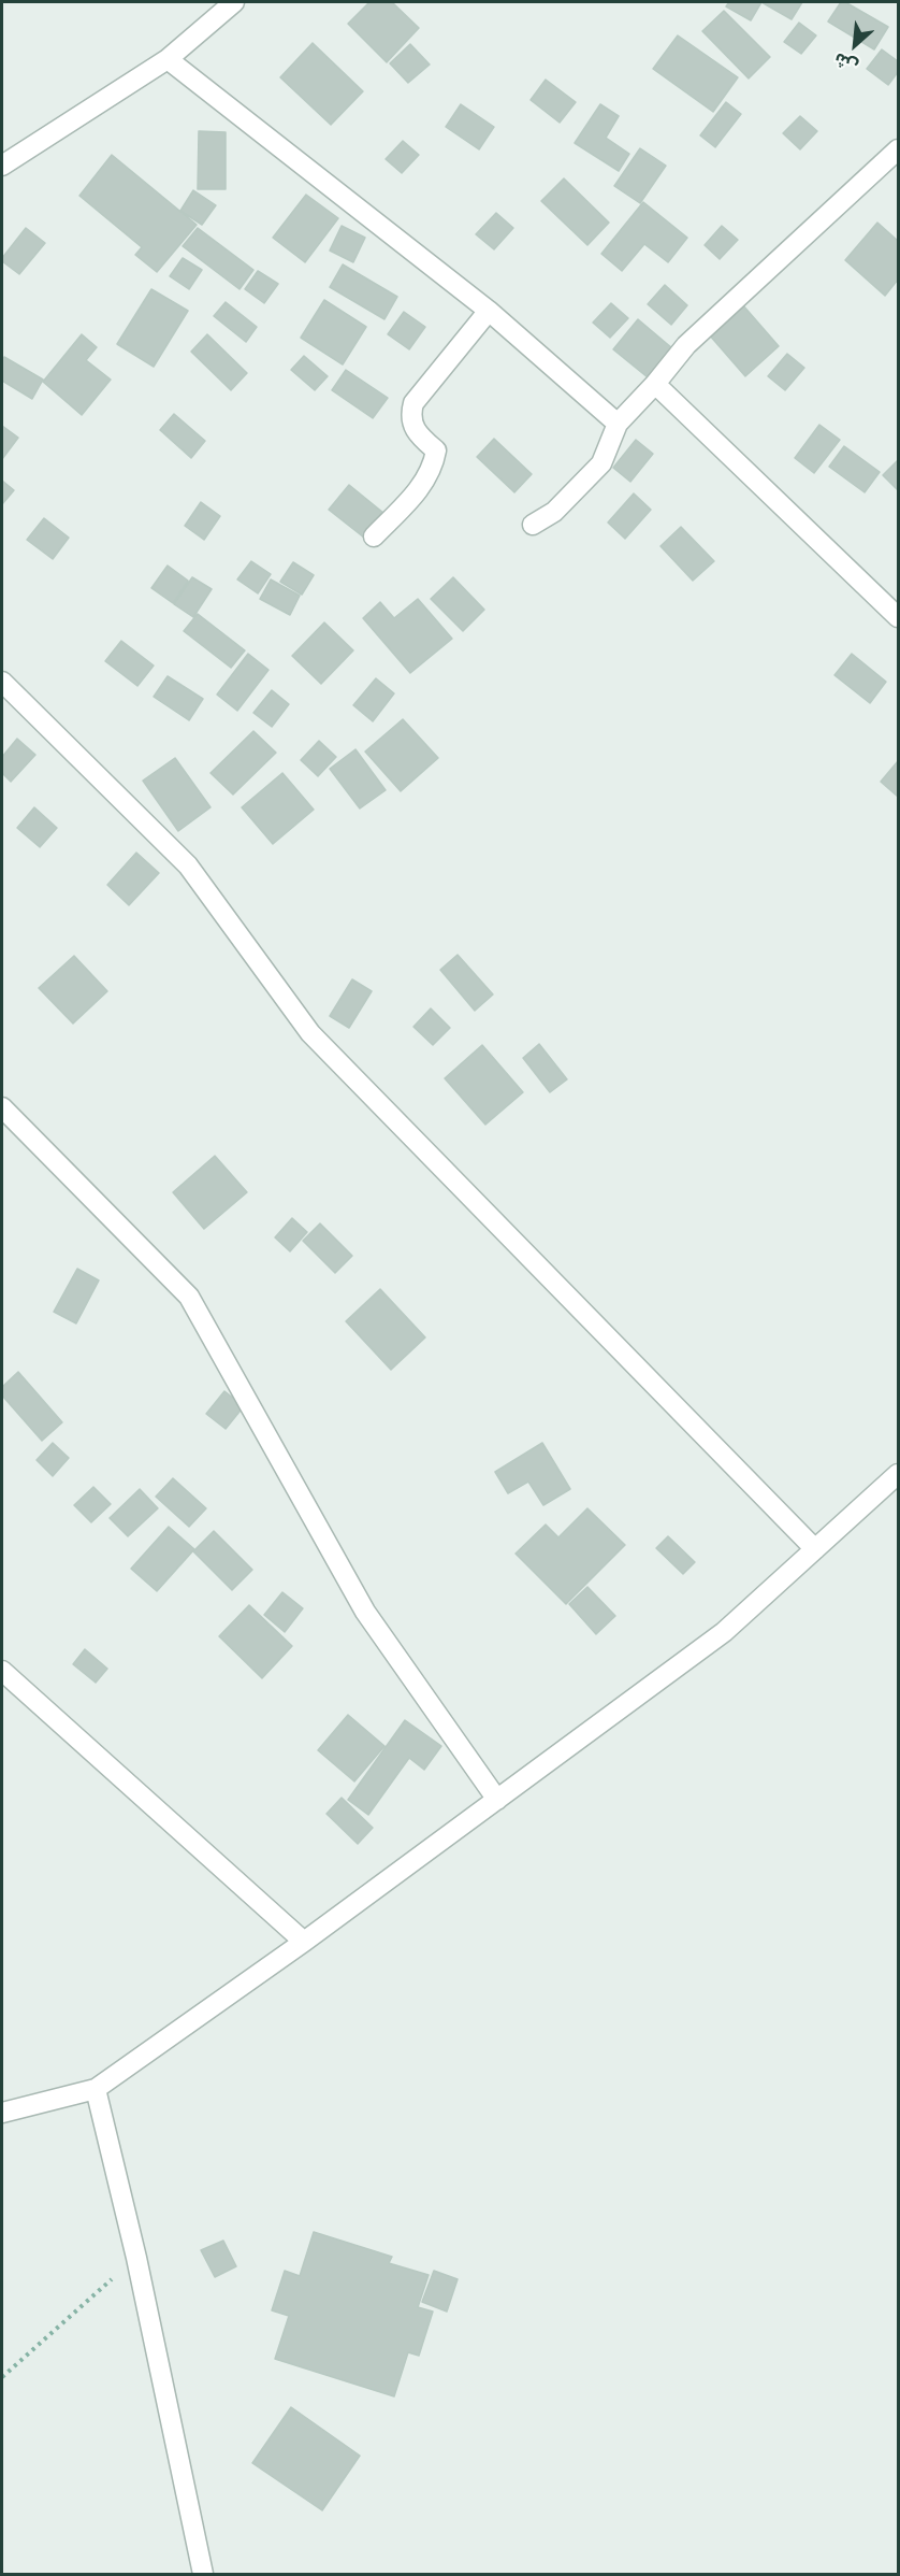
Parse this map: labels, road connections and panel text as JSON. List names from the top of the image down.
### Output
{
  "north": "bottom left"
}
